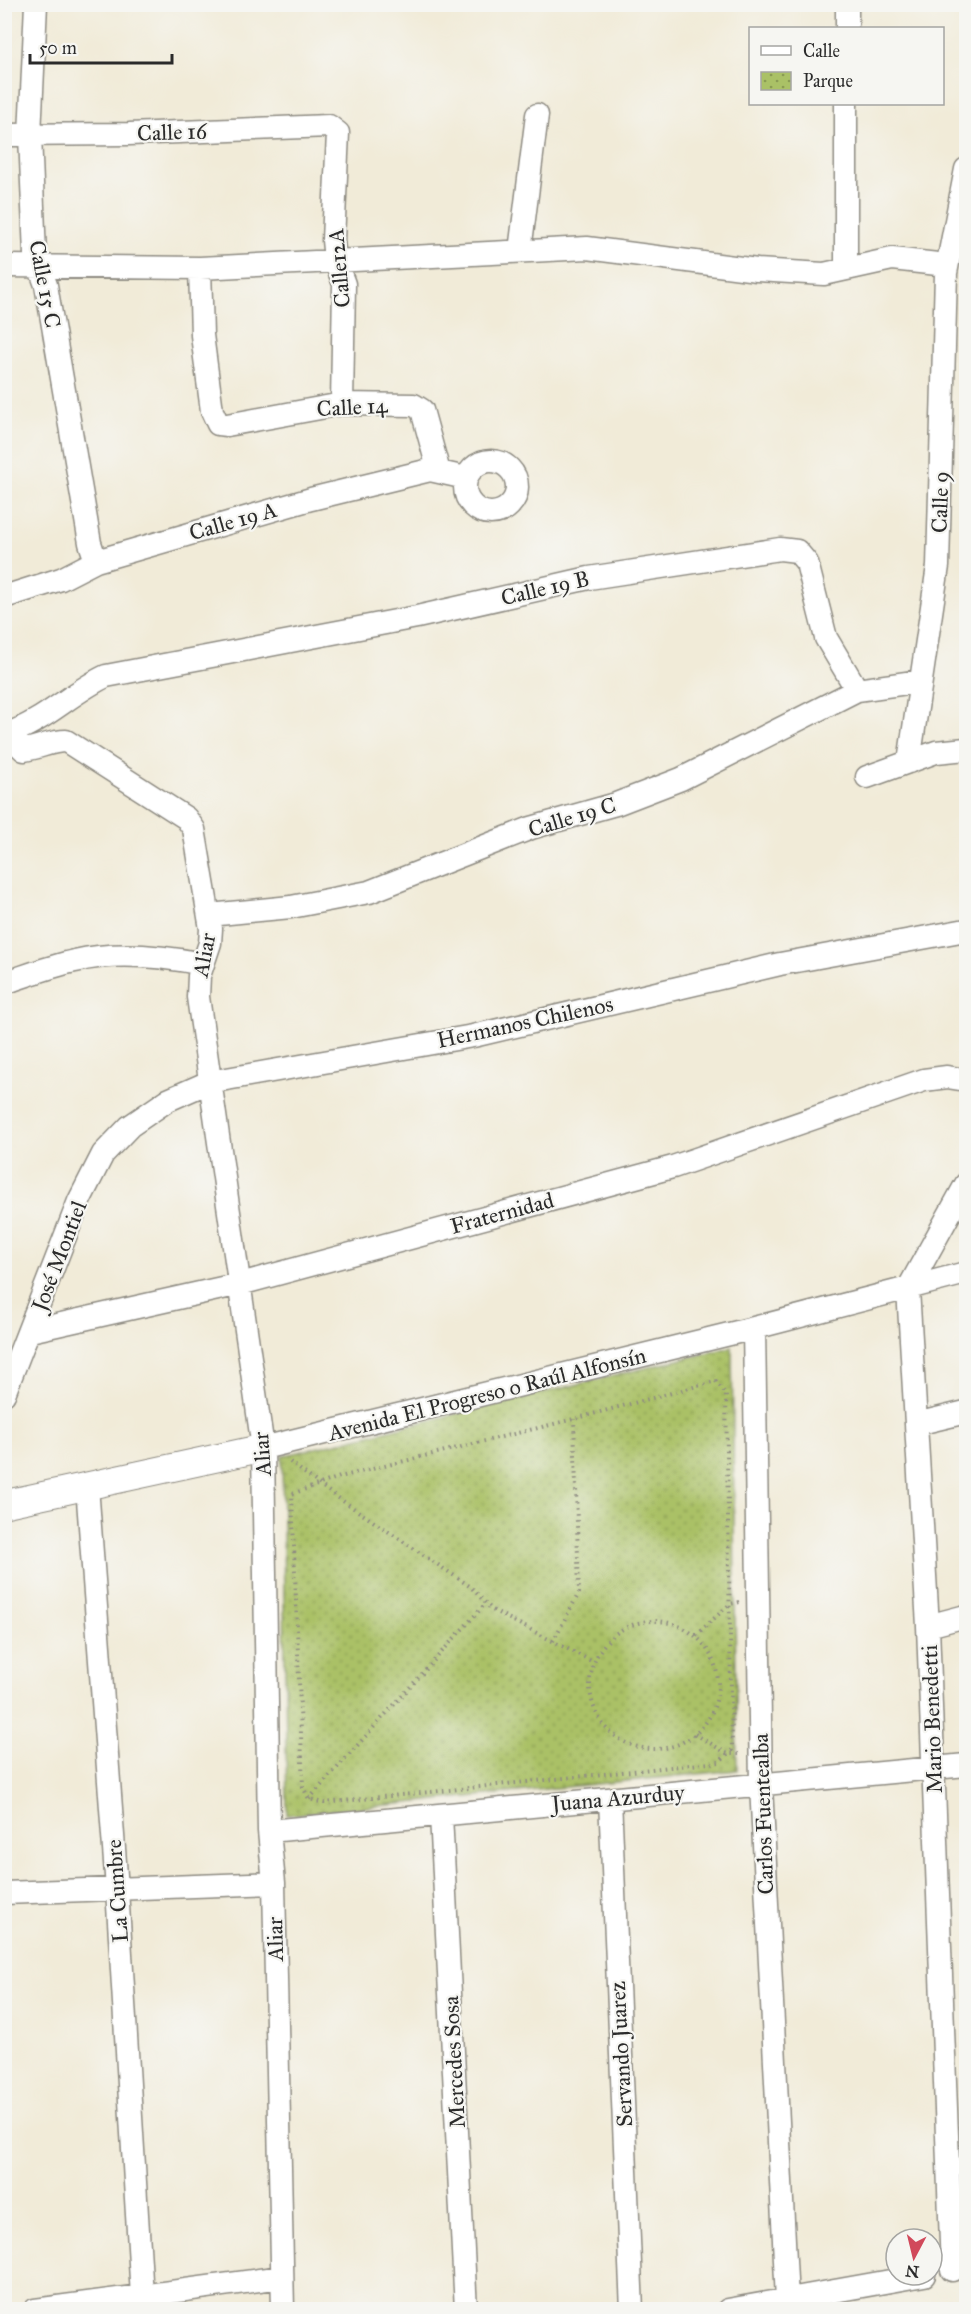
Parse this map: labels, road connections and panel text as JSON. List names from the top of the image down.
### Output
{
  "streets": {
    "street": [
      "Calle 16",
      "Calle12A",
      "Calle 15 C",
      "Calle 14",
      "Calle 9",
      "Calle 19 A",
      "Calle 19 B",
      "Calle 19 C",
      "Aliar",
      "Hermanos Chilenos",
      "Fraternidad",
      "José Montiel",
      "Avenida El Progreso o Raúl Alfonsín",
      "Mario Benedetti",
      "Juana Azurduy",
      "Carlos Fuentealba",
      "La Cumbre",
      "Servando Juarez",
      "Mercedes Sosa"
    ]
  },
  "crossings": [
    ["Calle 16", "Calle12A"],
    ["Calle 16", "Calle 15 C"],
    ["Calle12A", "Calle 14"],
    ["Calle 15 C", "Calle 19 A"],
    ["Calle 14", "Calle 19 A"],
    ["Calle 9", "Calle 19 C"],
    ["Calle 19 B", "Calle 19 C"],
    ["Calle 19 B", "Aliar"],
    ["Calle 19 C", "Aliar"],
    ["Aliar", "Hermanos Chilenos"],
    ["Aliar", "Fraternidad"],
    ["Aliar", "Avenida El Progreso o Raúl Alfonsín"],
    ["Aliar", "Juana Azurduy"],
    ["Hermanos Chilenos", "José Montiel"],
    ["Fraternidad", "José Montiel"],
    ["Avenida El Progreso o Raúl Alfonsín", "Mario Benedetti"],
    ["Avenida El Progreso o Raúl Alfonsín", "Carlos Fuentealba"],
    ["Avenida El Progreso o Raúl Alfonsín", "La Cumbre"],
    ["Mario Benedetti", "Juana Azurduy"],
    ["Juana Azurduy", "Carlos Fuentealba"],
    ["Juana Azurduy", "Servando Juarez"],
    ["Juana Azurduy", "Mercedes Sosa"]
  ],
  "legend": ["Calle", "Parque"],
  "scale_bar": "50 m",
  "north": "bottom"
}
